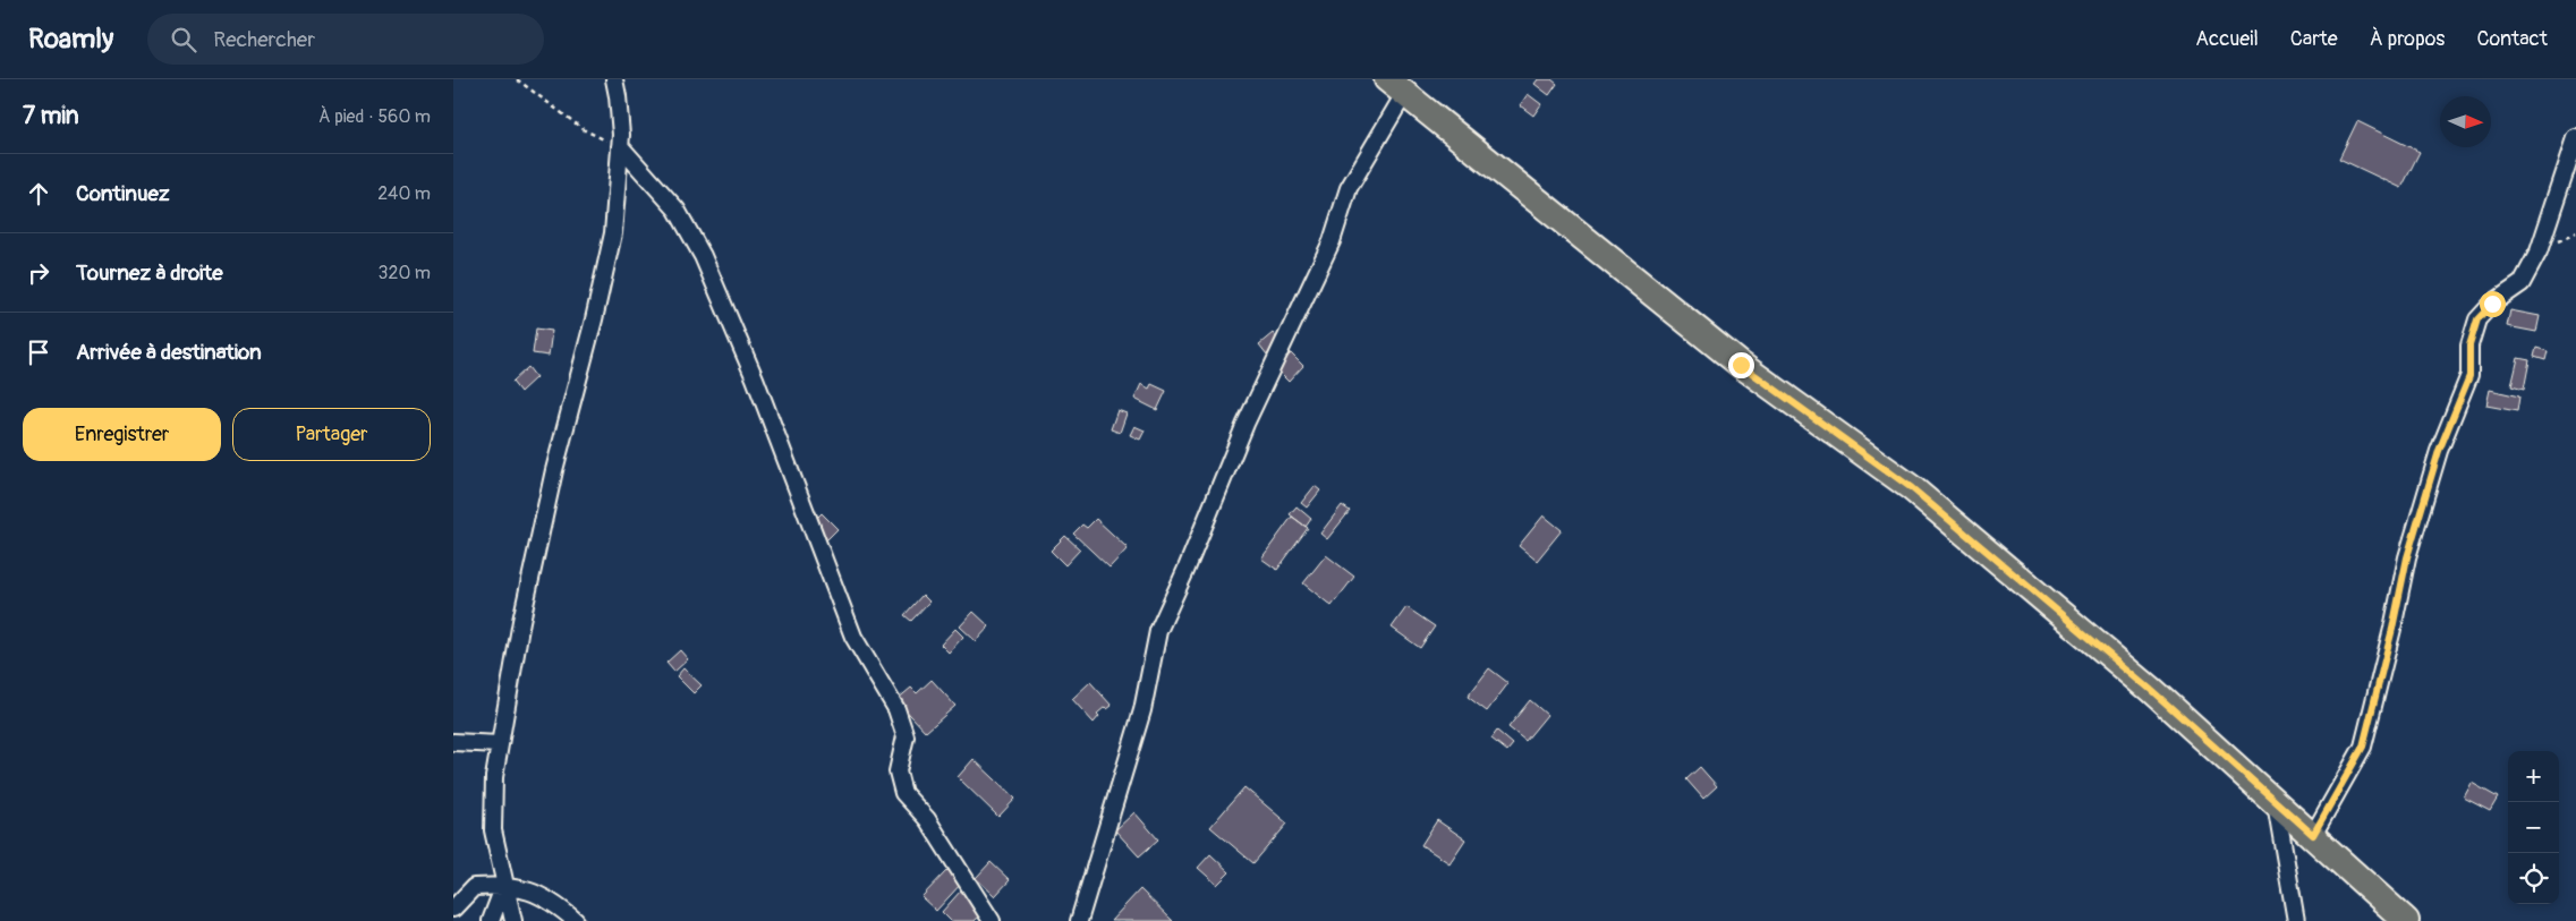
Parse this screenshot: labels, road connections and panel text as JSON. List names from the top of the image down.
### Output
{
  "north": "right",
  "page": {
    "header": "Roamly",
    "search": "Rechercher",
    "nav": [
      "Accueil",
      "Carte",
      "À propos",
      "Contact"
    ],
    "heading": ["7 min", "À pied · 560 m"],
    "list": [
      ["Continuez", "240 m"],
      ["Tournez à droite", "320 m"],
      "Arrivée à destination"
    ],
    "buttons": ["Enregistrer", "Partager"],
    "map_buttons": ["+", "−"]
  }
}
